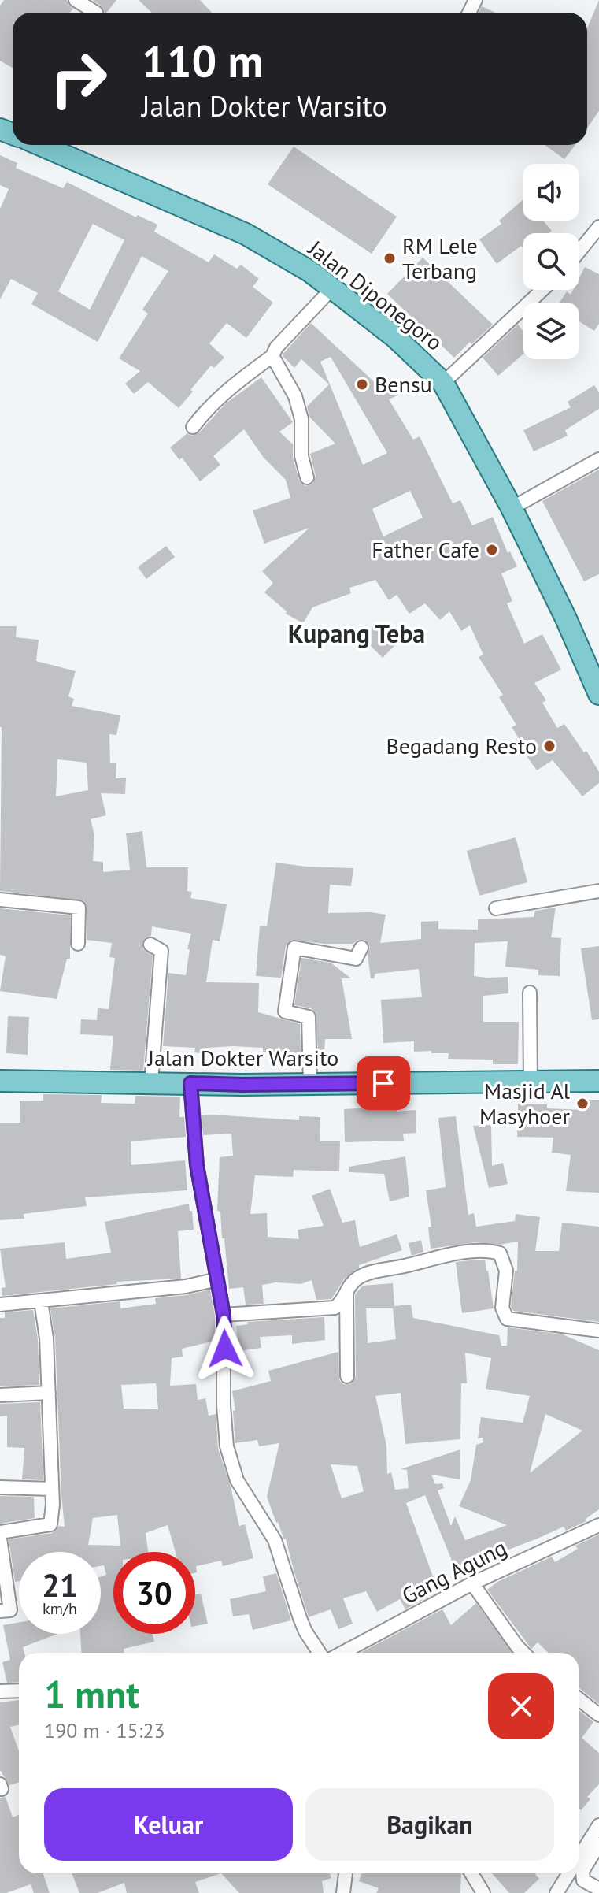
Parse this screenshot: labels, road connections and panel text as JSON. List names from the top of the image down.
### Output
{
  "streets": {
    "main road": ["Jalan Diponegoro", "Jalan Dokter Warsito"],
    "street": ["Gang Agung"]
  },
  "districts": ["Kupang Teba"],
  "places": [
    "RM Lele Terbang",
    "Bensu",
    "Father Cafe",
    "Begadang Resto",
    "Masjid Al Masyhoer"
  ],
  "page": {
    "turn": ["110 m", "Jalan Dokter Warsito"],
    "speed": "21 km/h",
    "limit": "30",
    "heading": ["1 mnt", "190 m · 15:23"],
    "buttons": ["Keluar", "Bagikan"]
  }
}
